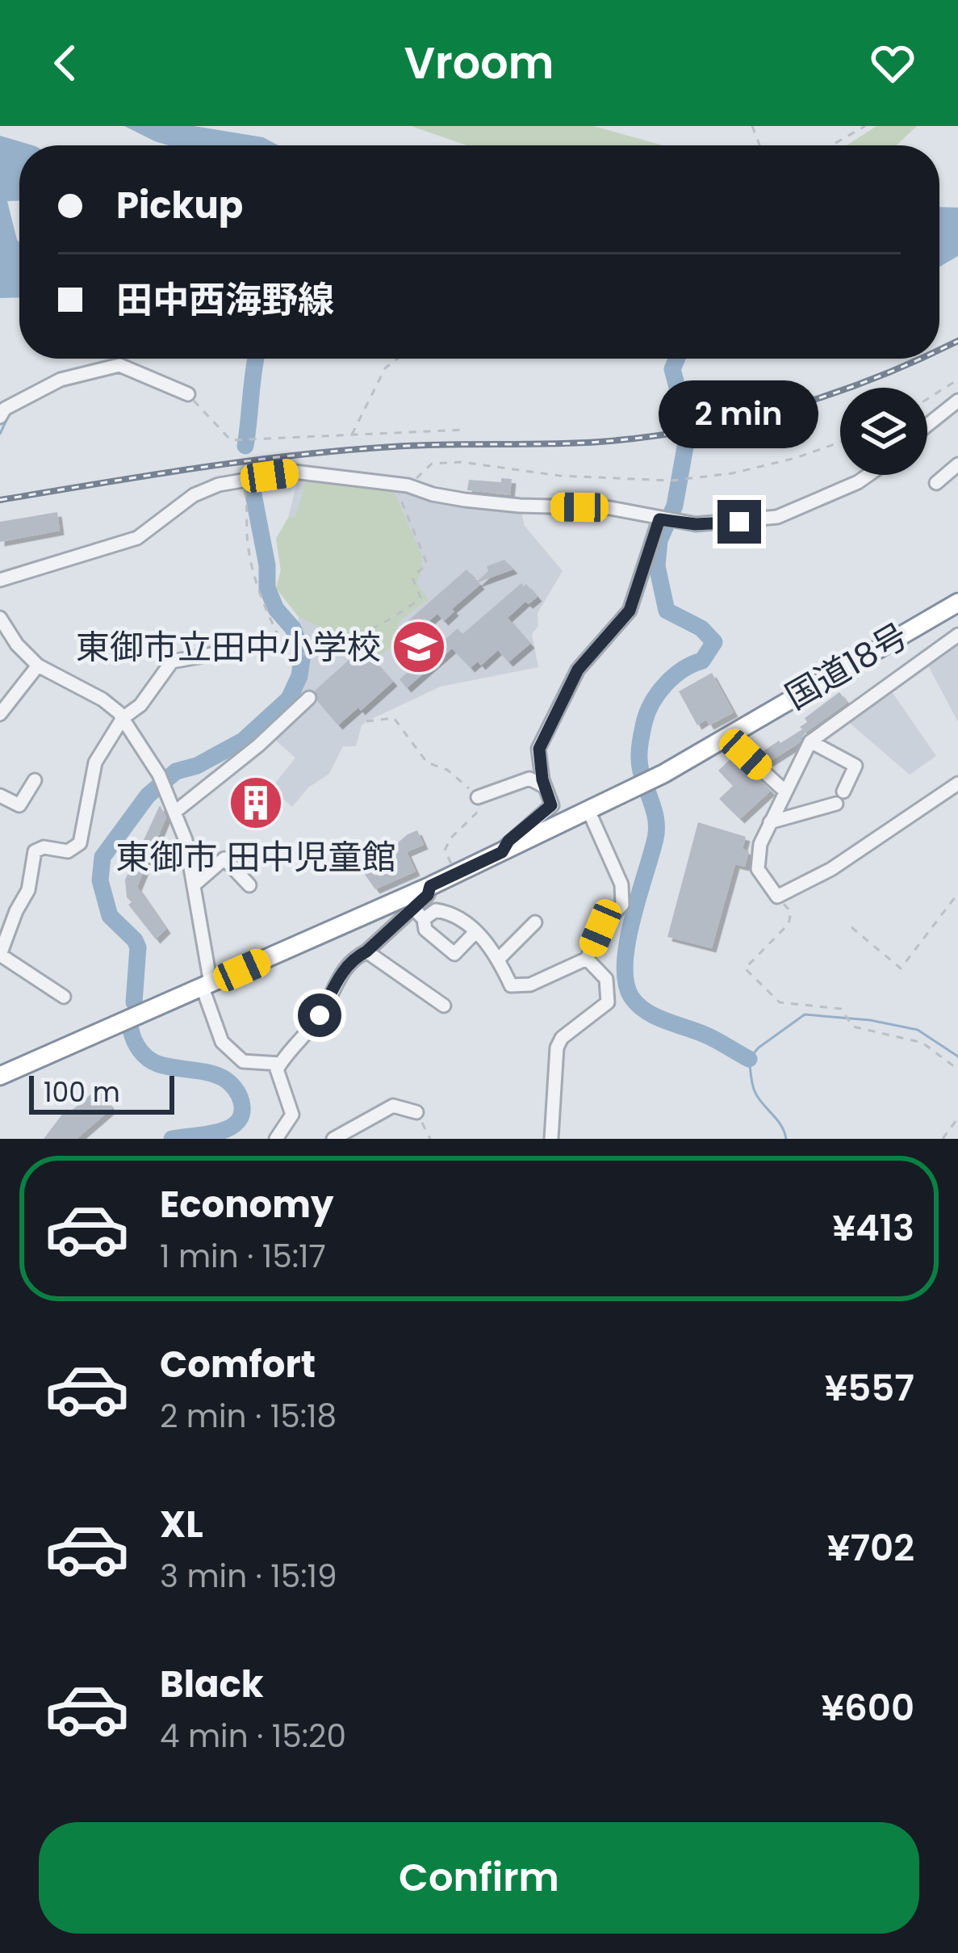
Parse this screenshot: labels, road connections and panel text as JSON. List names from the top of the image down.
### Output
{
  "streets": {
    "highway": ["国道18号"]
  },
  "places": {
    "school or university": ["東御市立田中小学校"],
    "building": ["東御市 田中児童館"]
  },
  "scale_bar": "100 m",
  "page": {
    "header": "Vroom",
    "banner": ["Pickup", "田中西海野線"],
    "bubble": "2 min",
    "scale": "100 m",
    "list": [
      {
        "name": "Economy",
        "note": "1 min · 15:17",
        "value": "¥413"
      },
      {
        "name": "Comfort",
        "note": "2 min · 15:18",
        "value": "¥557"
      },
      {
        "name": "XL",
        "note": "3 min · 15:19",
        "value": "¥702"
      },
      {
        "name": "Black",
        "note": "4 min · 15:20",
        "value": "¥600"
      }
    ],
    "buttons": "Confirm"
  }
}
